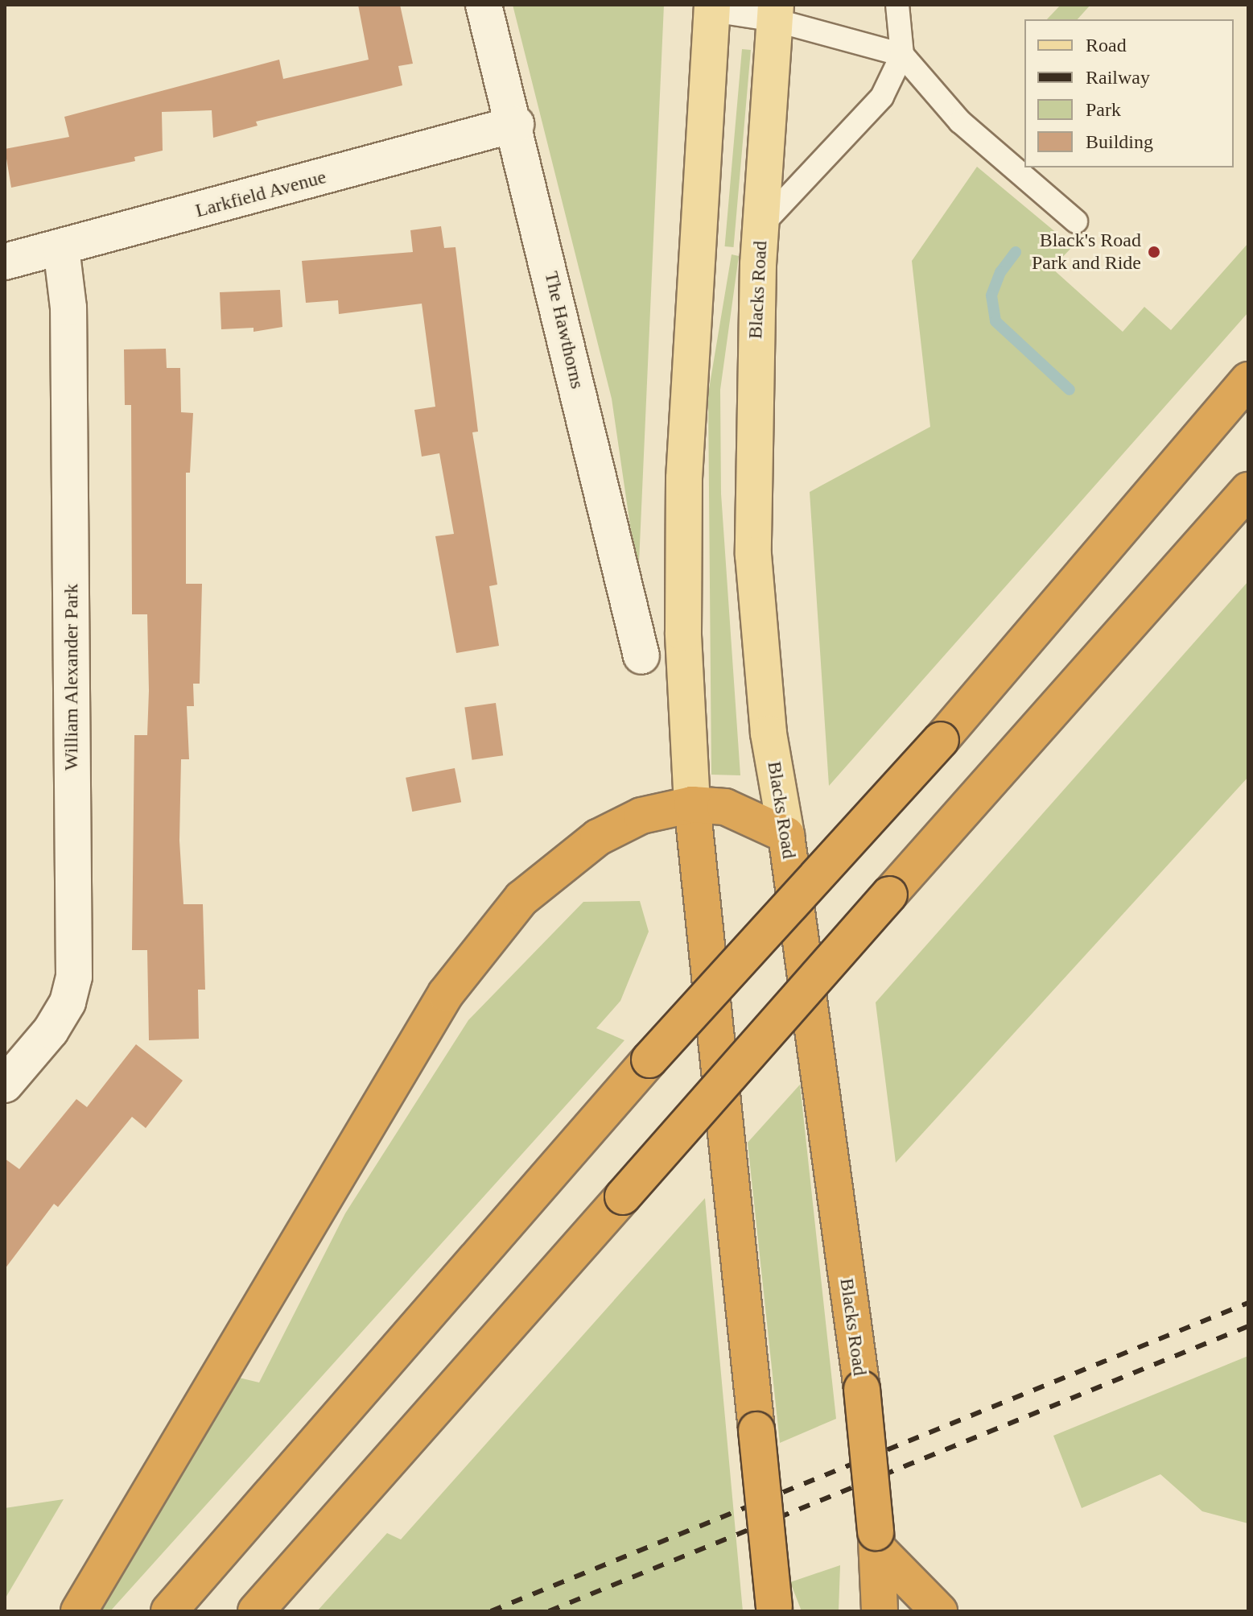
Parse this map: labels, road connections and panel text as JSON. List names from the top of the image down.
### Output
{
  "streets": {
    "highway": ["Blacks Road"],
    "street": ["Larkfield Avenue", "The Hawthorns", "William Alexander Park"]
  },
  "crossings": [
    ["Larkfield Avenue", "The Hawthorns"],
    ["Larkfield Avenue", "William Alexander Park"]
  ],
  "places": ["Black's Road Park and Ride"],
  "legend": [
    "Road",
    "Railway",
    "Park",
    "Building"
  ]
}
